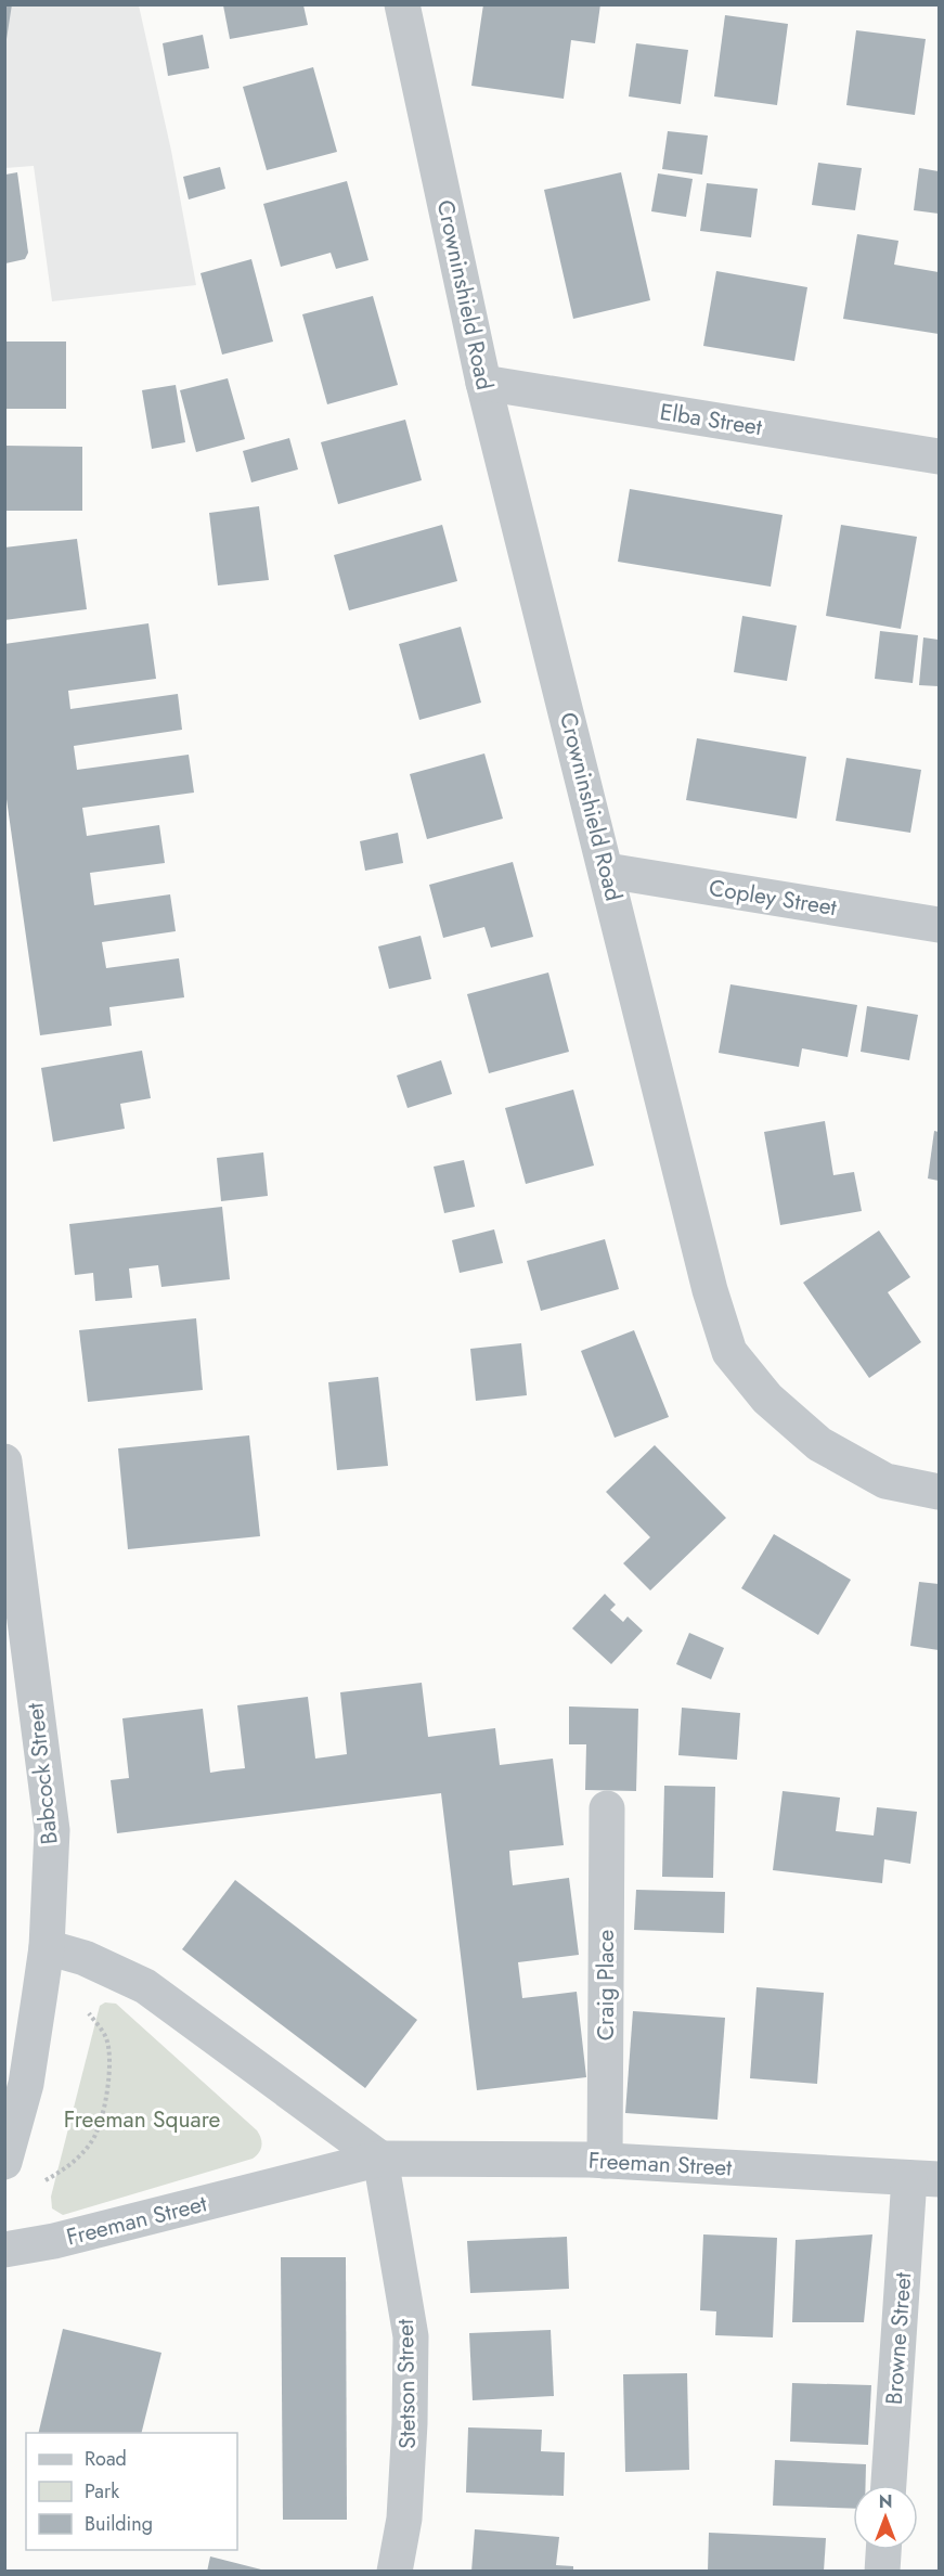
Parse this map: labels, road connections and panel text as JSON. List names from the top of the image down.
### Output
{
  "streets": {
    "street": [
      "Crowninshield Road",
      "Elba Street",
      "Copley Street",
      "Babcock Street",
      "Craig Place",
      "Freeman Street",
      "Browne Street",
      "Stetson Street"
    ]
  },
  "crossings": [
    ["Crowninshield Road", "Elba Street"],
    ["Crowninshield Road", "Copley Street"],
    ["Craig Place", "Freeman Street"],
    ["Freeman Street", "Browne Street"],
    ["Freeman Street", "Stetson Street"]
  ],
  "parks": ["Freeman Square"],
  "legend": ["Road", "Park", "Building"],
  "north": "top"
}
